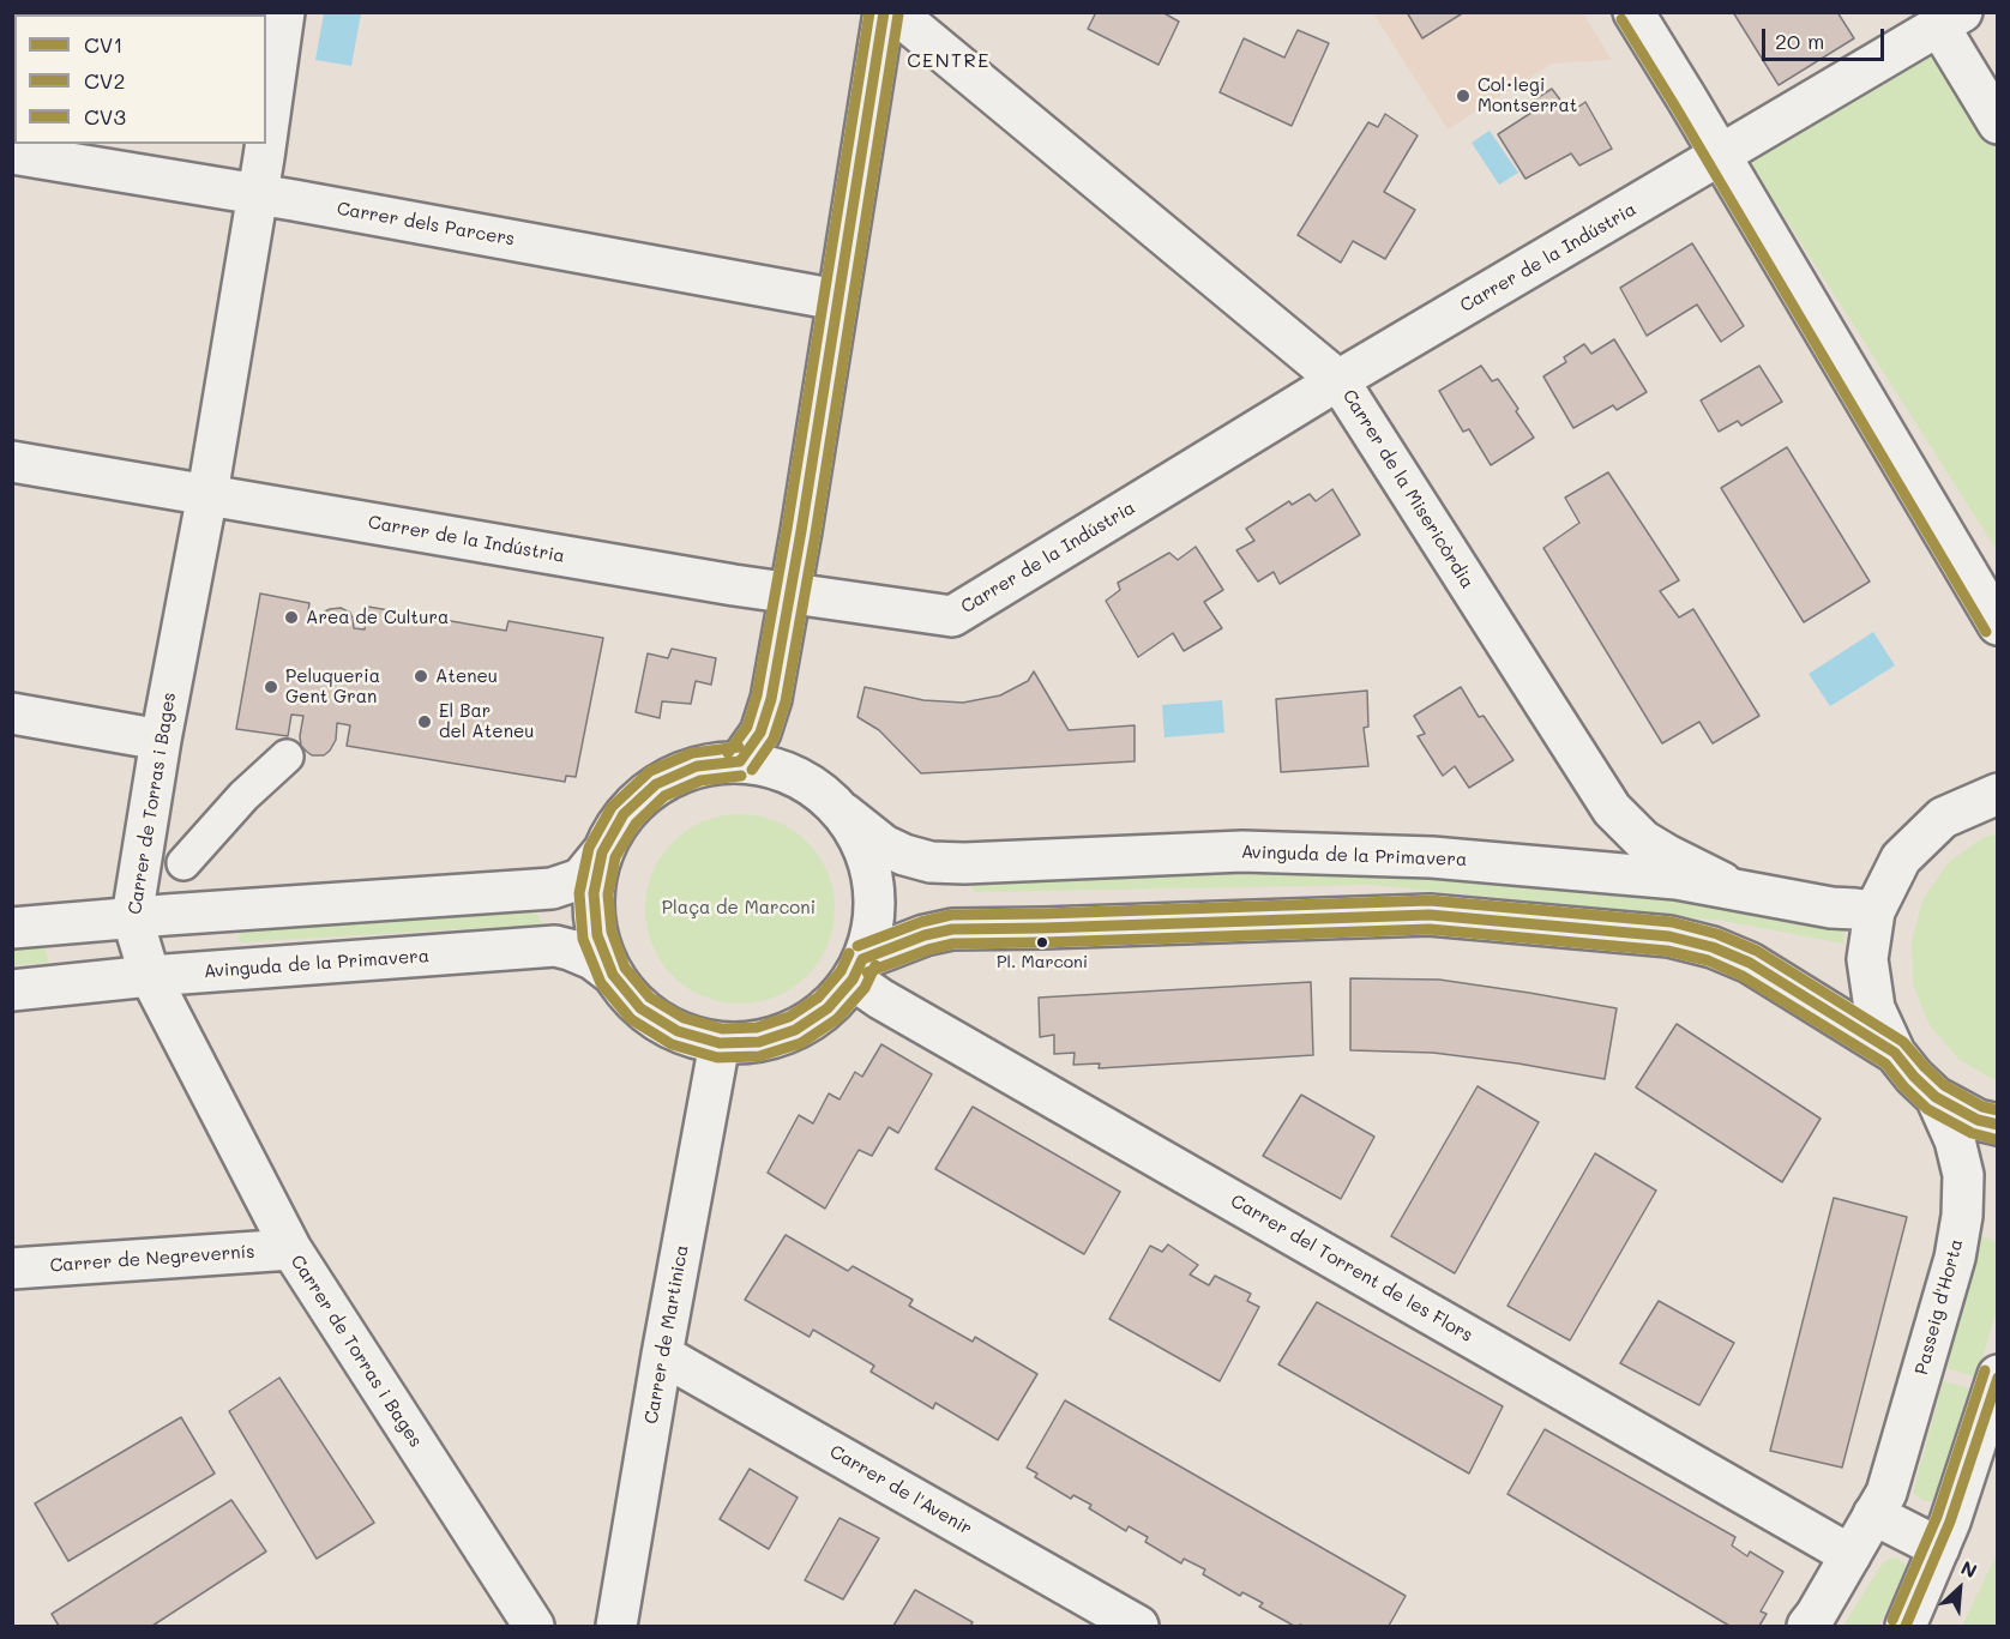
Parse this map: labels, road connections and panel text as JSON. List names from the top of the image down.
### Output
{
  "streets": {
    "street": [
      "Carrer dels Parcers",
      "Carrer de la Indústria",
      "Carrer de la Misericòrdia",
      "Carrer de Torras i Bages",
      "Avinguda de la Primavera",
      "Carrer de Negrevernís",
      "Carrer del Torrent de les Flors",
      "Passeig d'Horta",
      "Carrer de Martinica",
      "Carrer de l'Avenir"
    ]
  },
  "crossings": [
    ["Carrer dels Parcers", "Carrer de Torras i Bages"],
    ["Carrer de la Indústria", "Carrer de la Misericòrdia"],
    ["Carrer de la Indústria", "Carrer de Torras i Bages"],
    ["Carrer de la Misericòrdia", "Avinguda de la Primavera"],
    ["Carrer de Torras i Bages", "Avinguda de la Primavera"],
    ["Carrer de Torras i Bages", "Carrer de Negrevernís"],
    ["Carrer del Torrent de les Flors", "Passeig d'Horta"],
    ["Carrer de Martinica", "Carrer de l'Avenir"]
  ],
  "districts": ["CENTRE"],
  "parks": ["Plaça de Marconi"],
  "places": [
    "Col·legi Montserrat",
    "Area de Cultura",
    "Ateneu",
    "Peluqueria Gent Gran",
    "El Bar del Ateneu",
    "Pl. Marconi"
  ],
  "lines": ["transit line CV1", "transit line CV3", "transit line CV2"],
  "legend": ["CV1", "CV2", "CV3"],
  "scale_bar": "20 m",
  "north": "top right"
}
